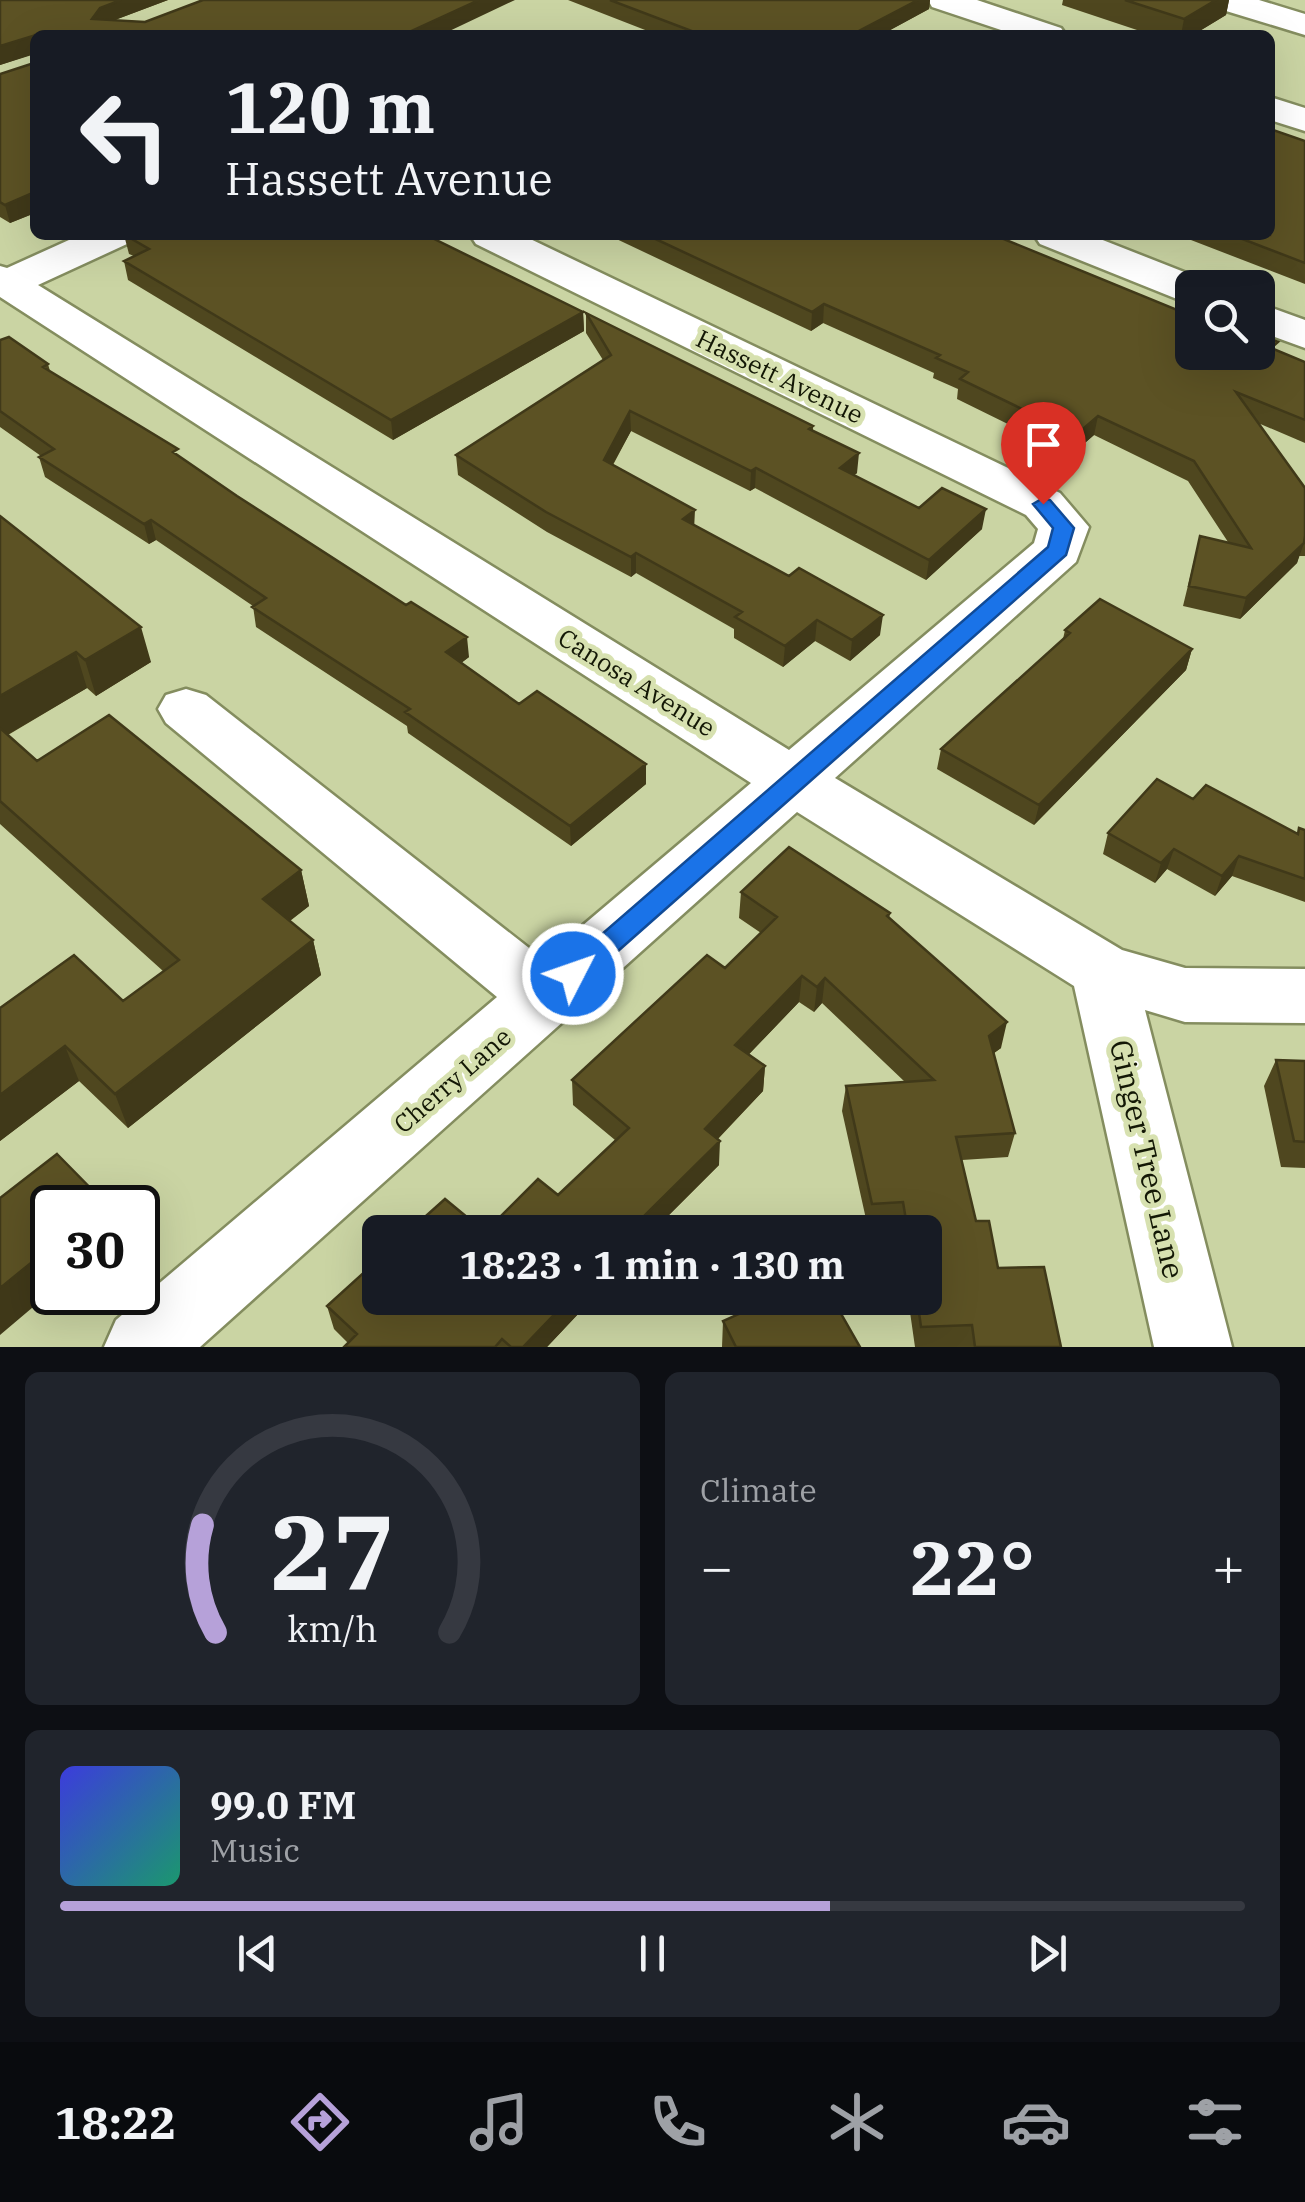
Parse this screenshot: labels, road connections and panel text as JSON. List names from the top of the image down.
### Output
{
  "streets": {
    "street": [
      "Hassett Avenue",
      "Canosa Avenue",
      "Cherry Lane",
      "Ginger Tree Lane"
    ]
  },
  "crossings": [
    ["Hassett Avenue", "Cherry Lane"],
    ["Canosa Avenue", "Cherry Lane"],
    ["Canosa Avenue", "Ginger Tree Lane"]
  ],
  "page": {
    "turn": ["120 m", "Hassett Avenue"],
    "limit": "30",
    "trip": "18:23 · 1 min · 130 m",
    "tile": "Climate",
    "heat": ["−", "22°", "+"],
    "song": ["99.0 FM", "Music"],
    "tabs": "18:22",
    "gauge": ["27", "km/h"]
  }
}
